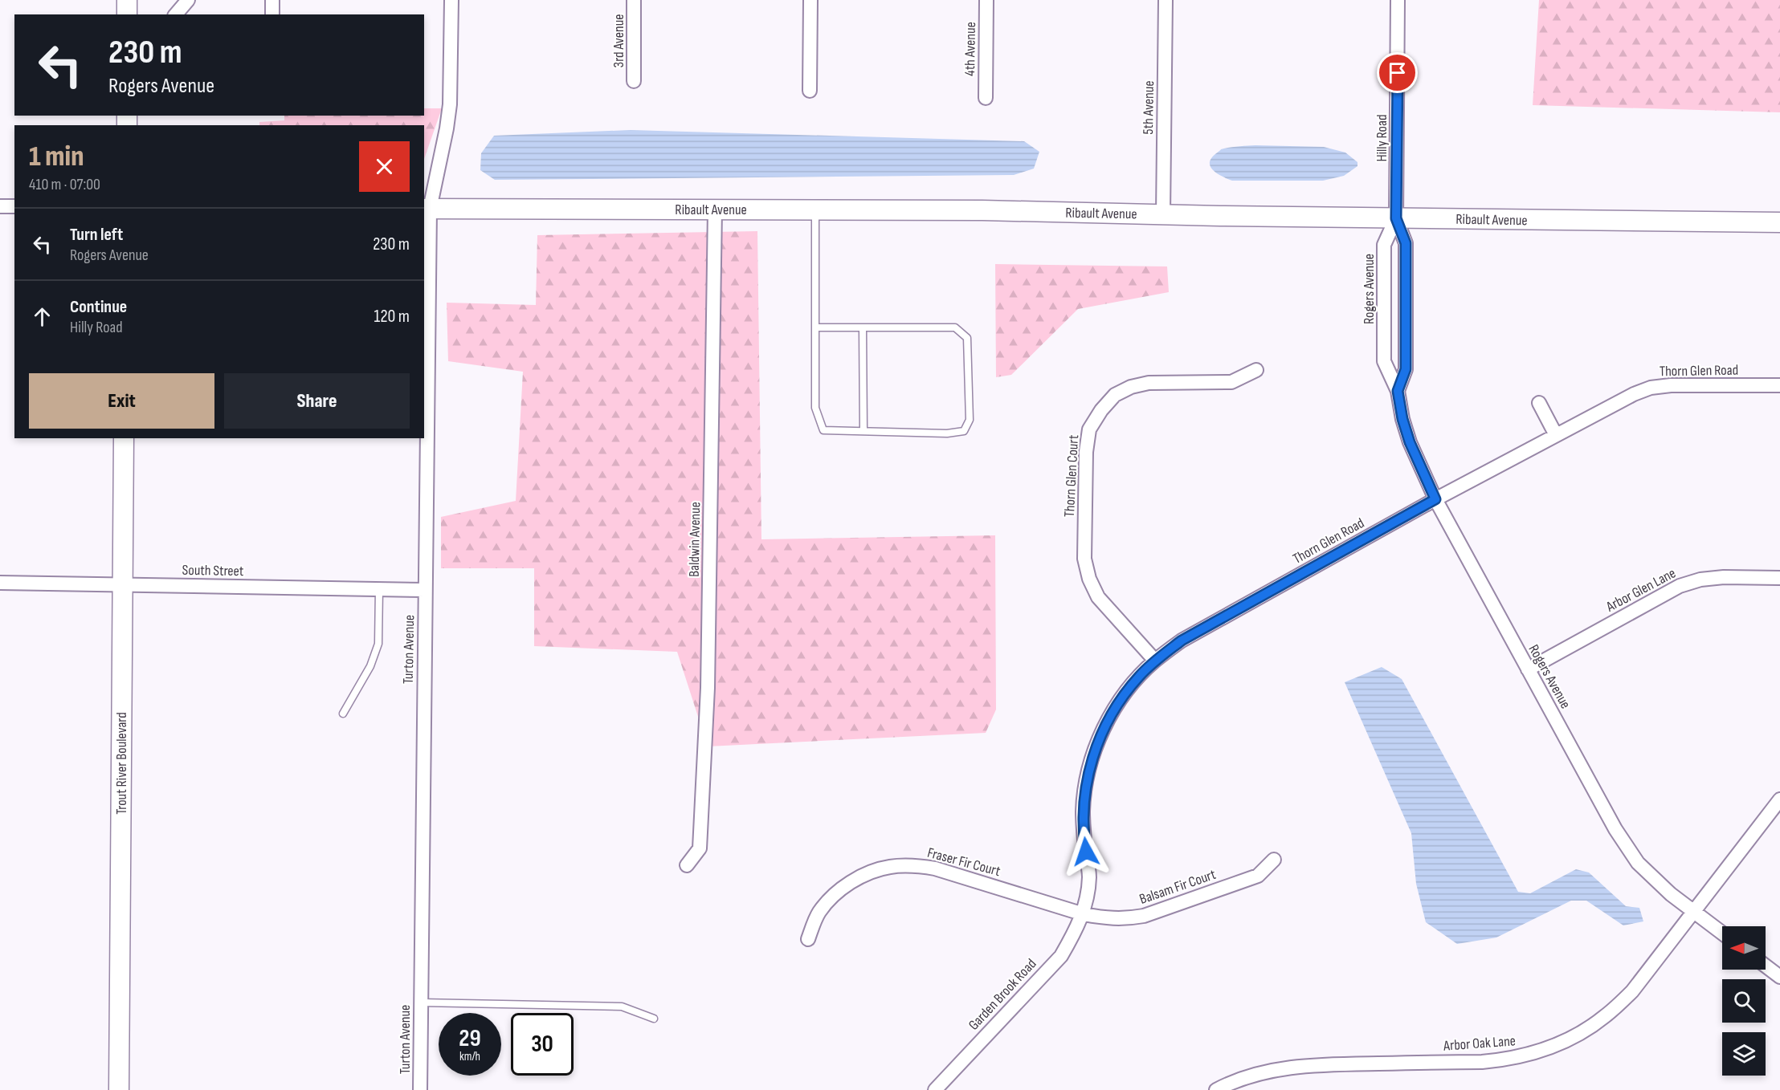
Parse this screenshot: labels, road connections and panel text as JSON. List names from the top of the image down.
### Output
{
  "streets": {
    "street": [
      "3rd Avenue",
      "4th Avenue",
      "5th Avenue",
      "Hilly Road",
      "Ribault Avenue",
      "Rogers Avenue",
      "Thorn Glen Road",
      "Thorn Glen Court",
      "Baldwin Avenue",
      "South Street",
      "Arbor Glen Lane",
      "Turton Avenue",
      "Trout River Boulevard",
      "Fraser Fir Court",
      "Balsam Fir Court",
      "Garden Brook Road",
      "Arbor Oak Lane"
    ]
  },
  "crossings": [
    ["5th Avenue", "Ribault Avenue"],
    ["Hilly Road", "Ribault Avenue"],
    ["Hilly Road", "Rogers Avenue"],
    ["Ribault Avenue", "Rogers Avenue"],
    ["Ribault Avenue", "Baldwin Avenue"],
    ["Ribault Avenue", "Turton Avenue"],
    ["Rogers Avenue", "Thorn Glen Road"],
    ["Rogers Avenue", "Arbor Glen Lane"],
    ["Rogers Avenue", "Arbor Oak Lane"],
    ["Thorn Glen Road", "Thorn Glen Court"],
    ["Thorn Glen Road", "Fraser Fir Court"],
    ["Thorn Glen Road", "Balsam Fir Court"],
    ["Thorn Glen Road", "Garden Brook Road"],
    ["South Street", "Turton Avenue"],
    ["South Street", "Trout River Boulevard"],
    ["Fraser Fir Court", "Balsam Fir Court"],
    ["Fraser Fir Court", "Garden Brook Road"],
    ["Balsam Fir Court", "Garden Brook Road"]
  ],
  "north": "left",
  "page": {
    "turn": ["230 m", "Rogers Avenue"],
    "heading": ["1 min", "410 m · 07:00"],
    "list": [
      {
        "name": "Turn left",
        "note": "Rogers Avenue",
        "value": "230 m"
      },
      {
        "name": "Continue",
        "note": "Hilly Road",
        "value": "120 m"
      }
    ],
    "buttons": ["Exit", "Share"],
    "speed": "29 km/h",
    "limit": "30"
  }
}
